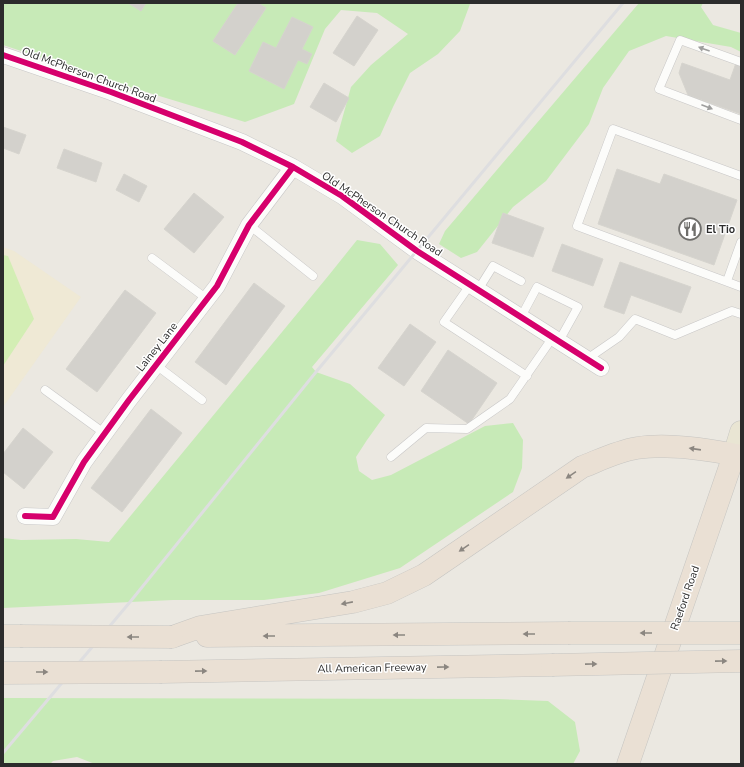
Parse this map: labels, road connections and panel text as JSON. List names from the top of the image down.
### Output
{
  "streets": {
    "highway": ["Raeford Road", "All American Freeway"],
    "street": ["Old McPherson Church Road", "Lainey Lane"]
  },
  "crossings": [
    ["Old McPherson Church Road", "Lainey Lane"]
  ],
  "places": {
    "restaurant": ["El Tio"]
  }
}
